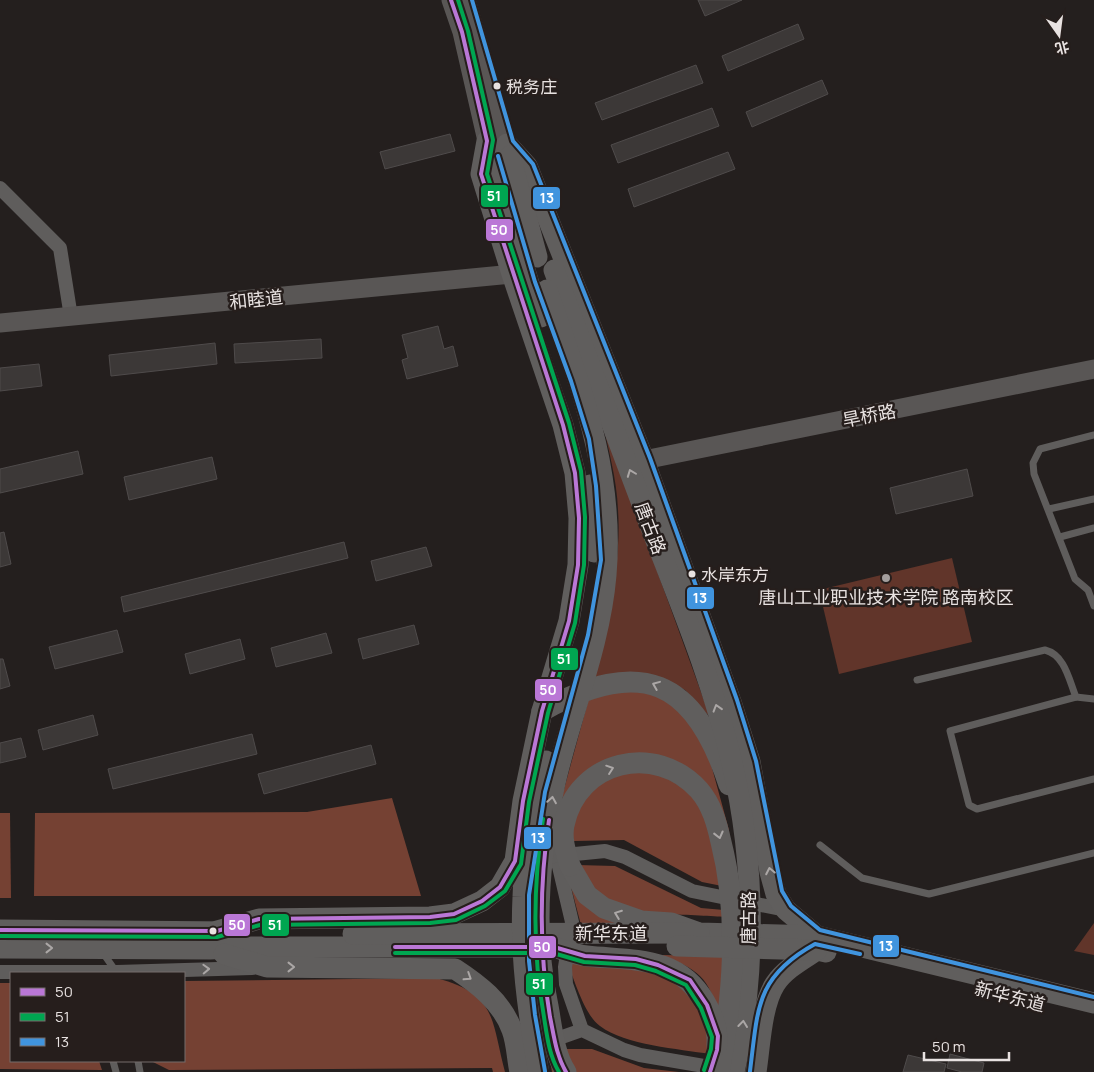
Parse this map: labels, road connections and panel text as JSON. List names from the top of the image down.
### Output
{
  "streets": {
    "main road": ["唐古路", "新华东道"],
    "street": ["和睦道", "旱桥路"]
  },
  "crossings": [
    ["和睦道", "唐古路"]
  ],
  "places": ["税务庄", "水岸东方", "唐山工业职业技术学院 路南校区"],
  "lines": ["transit line 50", "transit line 51", "transit line 13"],
  "legend": ["50", "51", "13"],
  "scale_bar": "50 m",
  "north": "bottom"
}
